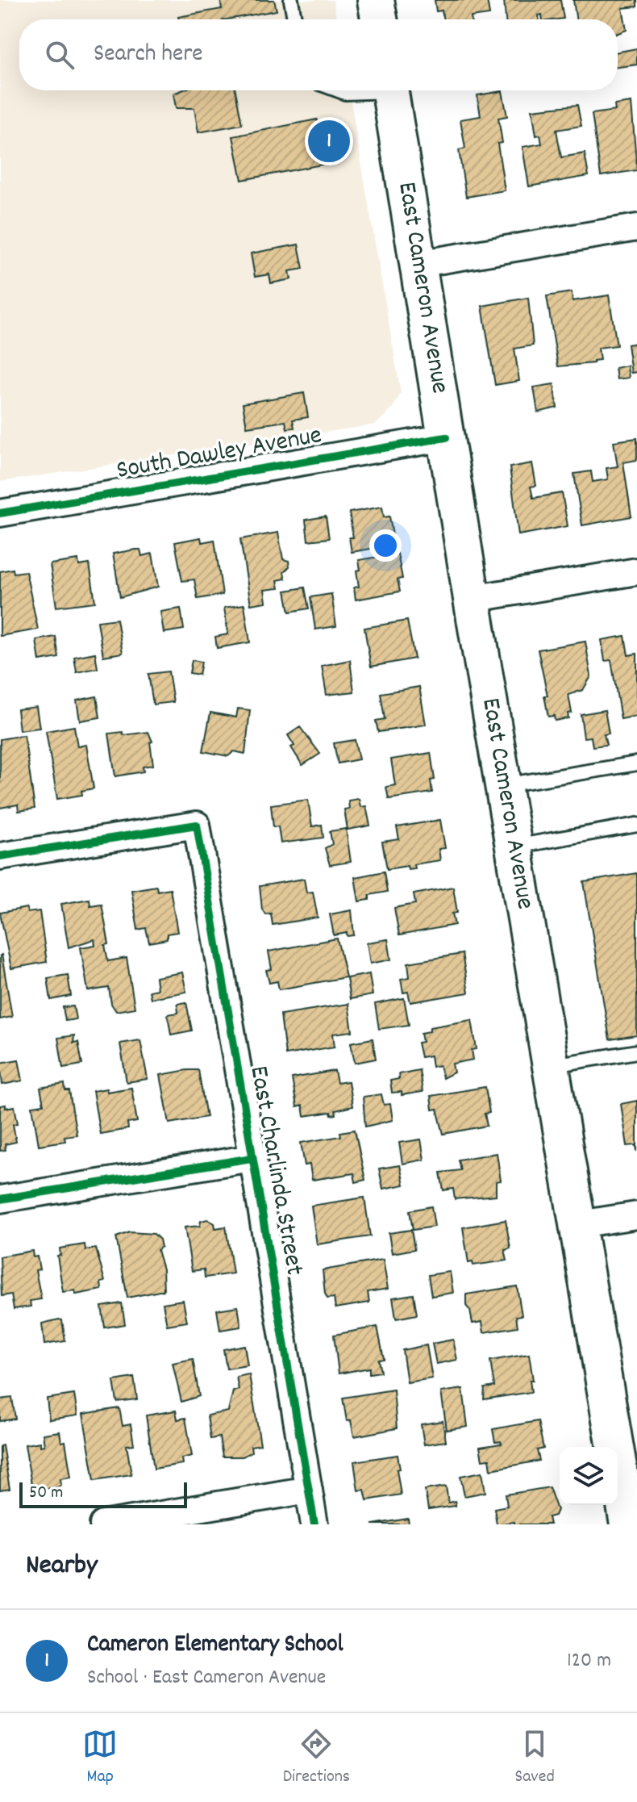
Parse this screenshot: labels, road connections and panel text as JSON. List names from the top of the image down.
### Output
{
  "streets": {
    "main road": ["East Cameron Avenue"],
    "street": ["South Dawley Avenue", "East Charlinda Street"]
  },
  "crossings": [
    ["East Cameron Avenue", "South Dawley Avenue"]
  ],
  "scale_bar": "50 m",
  "page": {
    "search": "Search here",
    "pins": "1",
    "scale": "50 m",
    "heading": "Nearby",
    "list": [
      {
        "mark": "1",
        "name": "Cameron Elementary School",
        "note": "School · East Cameron Avenue",
        "value": "120 m"
      }
    ],
    "nav": ["Map", "Directions", "Saved"]
  }
}
